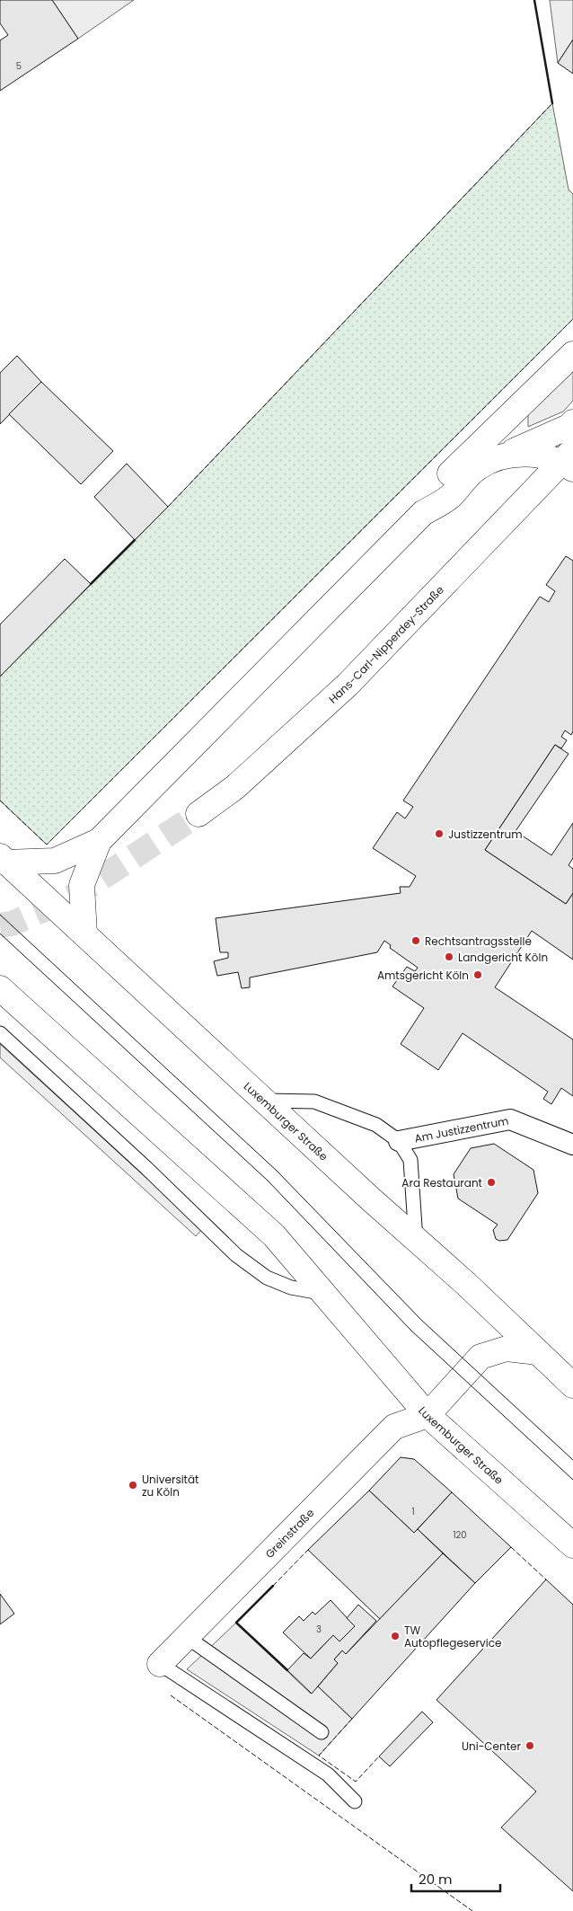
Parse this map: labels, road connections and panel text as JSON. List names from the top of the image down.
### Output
{
  "streets": {
    "main road": ["Hans-Carl-Nipperdey-Straße", "Luxemburger Straße", "Greinstraße"],
    "street": ["Am Justizzentrum"]
  },
  "crossings": [
    ["Luxemburger Straße", "Am Justizzentrum"],
    ["Luxemburger Straße", "Greinstraße"]
  ],
  "places": [
    "Justizzentrum",
    "Rechtsantragsstelle",
    "Landgericht Köln",
    "Amtsgericht Köln",
    "Ara Restaurant",
    "Universität zu Köln",
    "TW Autopflegeservice",
    "Uni-Center"
  ],
  "house_numbers": [
    "5",
    "1",
    "120",
    "3"
  ],
  "scale_bar": "20 m"
}
